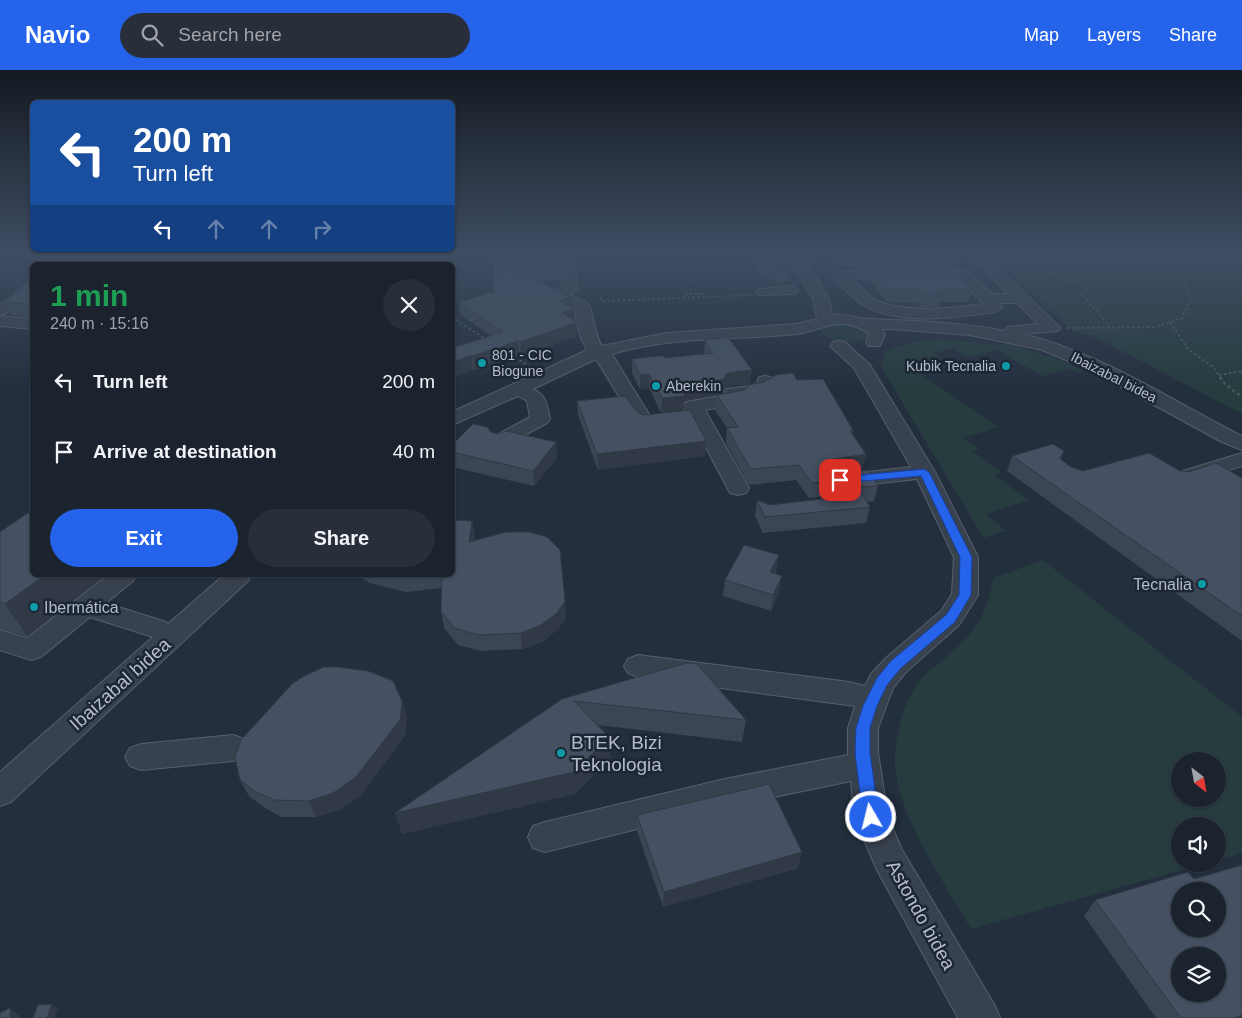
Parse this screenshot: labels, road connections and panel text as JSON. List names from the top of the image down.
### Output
{
  "streets": {
    "street": ["Ibaizabal bidea", "Astondo bidea"]
  },
  "crossings": [
    ["Ibaizabal bidea", "Astondo bidea"]
  ],
  "places": [
    "801 - CIC Biogune",
    "Kubik Tecnalia",
    "Aberekin",
    "Tecnalia",
    "Ibermática",
    "BTEK, Bizi Teknologia"
  ],
  "north": "bottom right",
  "page": {
    "header": "Navio",
    "search": "Search here",
    "nav": ["Map", "Layers", "Share"],
    "turn": ["200 m", "Turn left"],
    "heading": ["1 min", "240 m · 15:16"],
    "list": [
      {
        "name": "Turn left",
        "value": "200 m"
      },
      {
        "name": "Arrive at destination",
        "value": "40 m"
      }
    ],
    "buttons": ["Exit", "Share"]
  }
}
